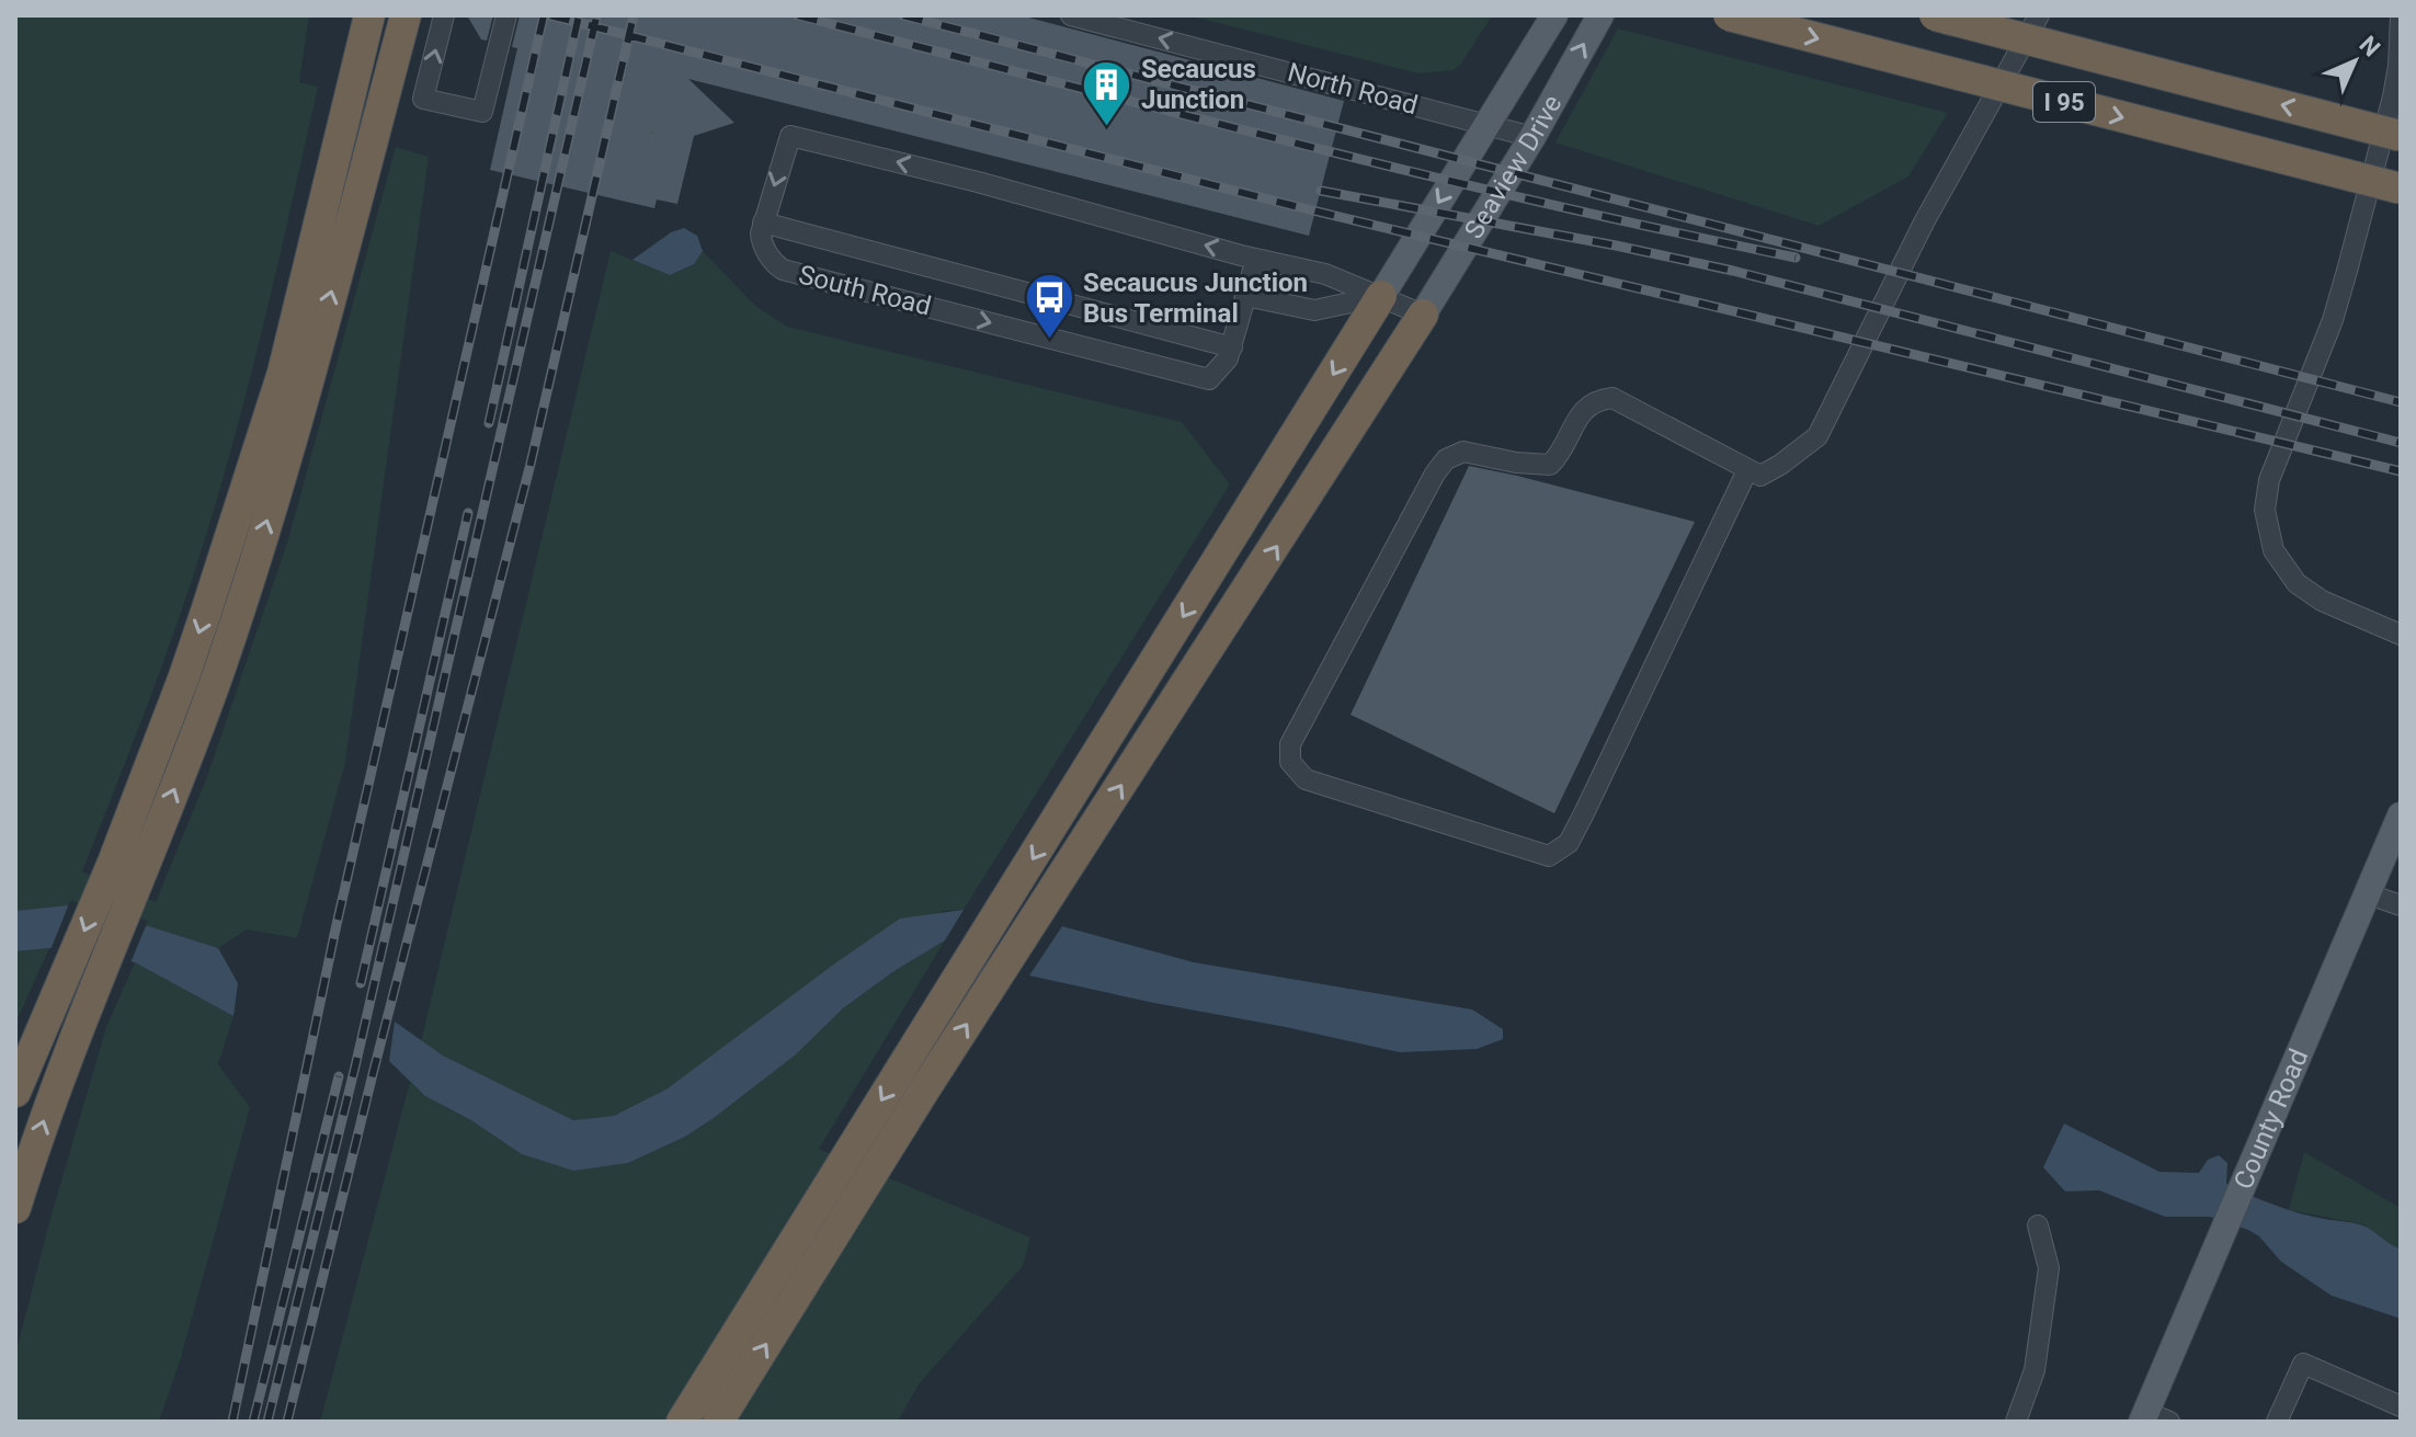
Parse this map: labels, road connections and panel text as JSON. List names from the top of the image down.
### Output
{
  "streets": {
    "highway": ["I 95"],
    "main road": ["Seaview Drive", "County Road"],
    "lane": ["North Road", "South Road"]
  },
  "crossings": [
    ["North Road", "Seaview Drive"]
  ],
  "one_way": ["North Road"],
  "places": {
    "building": ["Secaucus Junction"],
    "bus stop": ["Secaucus Junction Bus Terminal"]
  },
  "north": "top right"
}
